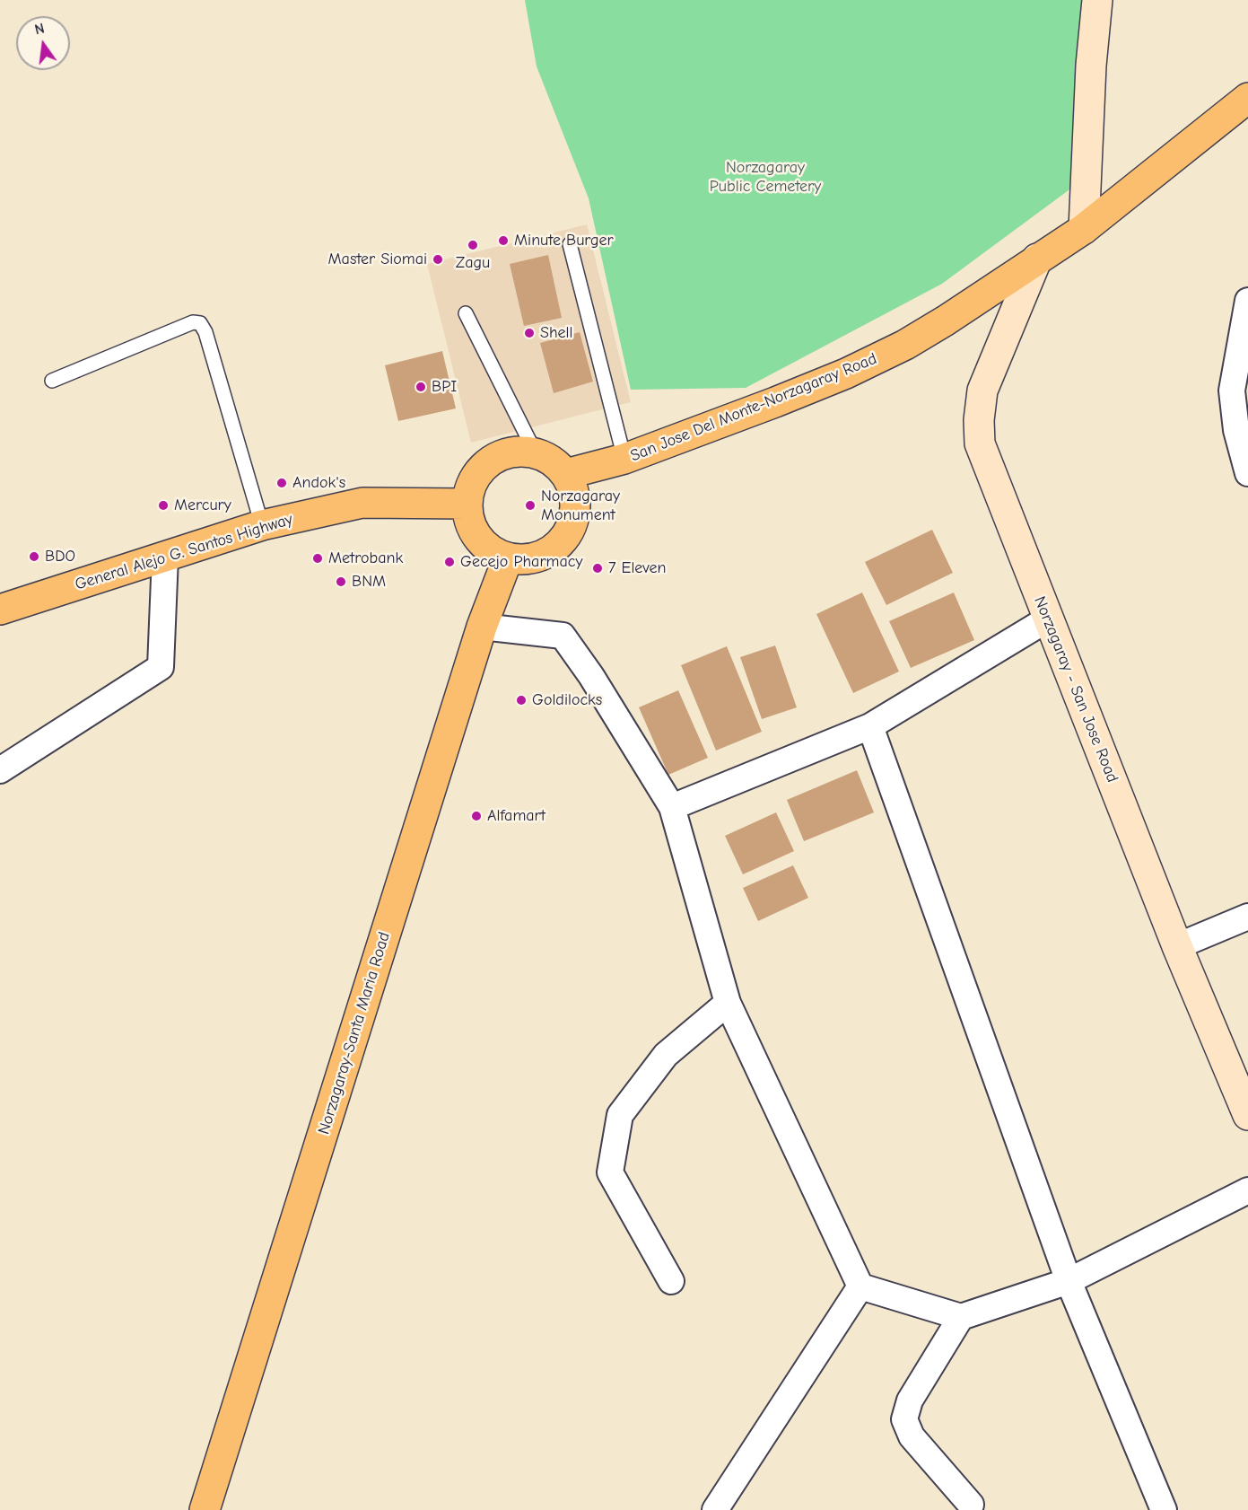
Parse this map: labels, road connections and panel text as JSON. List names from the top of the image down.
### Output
{
  "streets": {
    "main road": [
      "San Jose Del Monte-Norzagaray Road",
      "General Alejo G. Santos Highway",
      "Norzagaray - San Jose Road",
      "Norzagaray-Santa Maria Road"
    ]
  },
  "crossings": [
    ["San Jose Del Monte-Norzagaray Road", "General Alejo G. Santos Highway"],
    ["San Jose Del Monte-Norzagaray Road", "Norzagaray - San Jose Road"],
    ["San Jose Del Monte-Norzagaray Road", "Norzagaray-Santa Maria Road"],
    ["General Alejo G. Santos Highway", "Norzagaray-Santa Maria Road"]
  ],
  "parks": ["Norzagaray Public Cemetery"],
  "places": [
    "Minute Burger",
    "Zagu",
    "Master Siomai",
    "Shell",
    "BPI",
    "Andok's",
    "Mercury",
    "Norzagaray Monument",
    "BDO",
    "Metrobank",
    "Gecejo Pharmacy",
    "7 Eleven",
    "BNM",
    "Goldilocks",
    "Alfamart"
  ],
  "north": "top"
}
